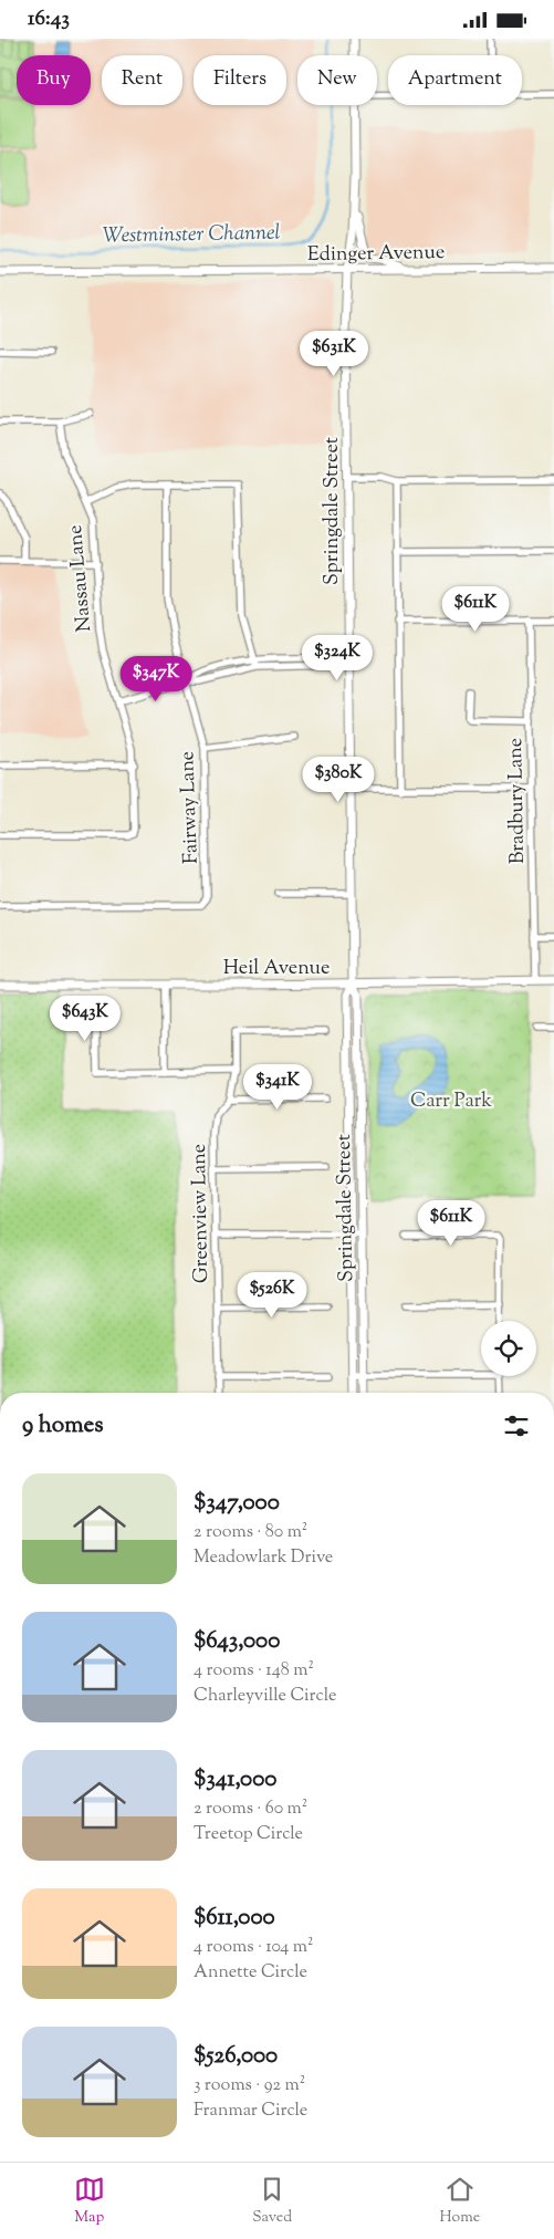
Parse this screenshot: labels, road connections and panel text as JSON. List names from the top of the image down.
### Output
{
  "streets": {
    "main road": ["Edinger Avenue", "Springdale Street", "Heil Avenue"],
    "street": [
      "Nassau Lane",
      "Bradbury Lane",
      "Fairway Lane",
      "Greenview Lane"
    ]
  },
  "crossings": [
    ["Edinger Avenue", "Springdale Street"],
    ["Springdale Street", "Heil Avenue"],
    ["Bradbury Lane", "Heil Avenue"]
  ],
  "water": ["Westminster Channel"],
  "parks": ["Carr Park"],
  "page": {
    "status": "16:43",
    "chip": [
      "Buy",
      "Rent",
      "Filters",
      "New",
      "Apartment"
    ],
    "price": [
      "$631K",
      "$611K",
      "$324K",
      "$347K",
      "$380K",
      "$643K",
      "$341K",
      "$611K",
      "$526K"
    ],
    "heading": "9 homes",
    "list": [
      {
        "name": "$347,000",
        "note": "2 rooms · 80 m² · Meadowlark Drive"
      },
      {
        "name": "$643,000",
        "note": "4 rooms · 148 m² · Charleyville Circle"
      },
      {
        "name": "$341,000",
        "note": "2 rooms · 60 m² · Treetop Circle"
      },
      {
        "name": "$611,000",
        "note": "4 rooms · 104 m² · Annette Circle"
      },
      {
        "name": "$526,000",
        "note": "3 rooms · 92 m² · Franmar Circle"
      }
    ],
    "tabs": ["Map", "Saved", "Home"]
  }
}
